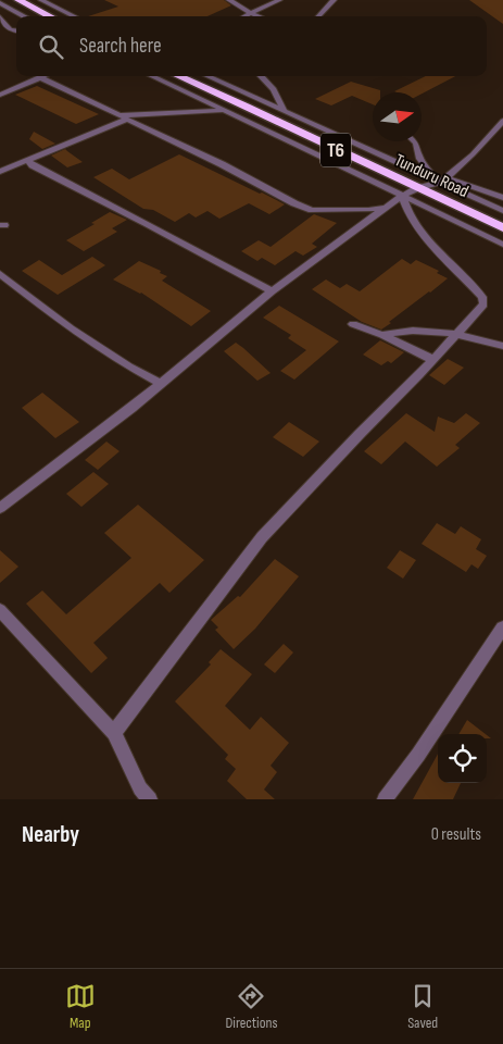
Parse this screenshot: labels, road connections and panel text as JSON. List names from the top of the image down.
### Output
{
  "streets": {
    "highway": ["T6", "Tunduru Road"]
  },
  "north": "right",
  "page": {
    "search": "Search here",
    "heading": ["Nearby", "0 results"],
    "nav": ["Map", "Directions", "Saved"]
  }
}
